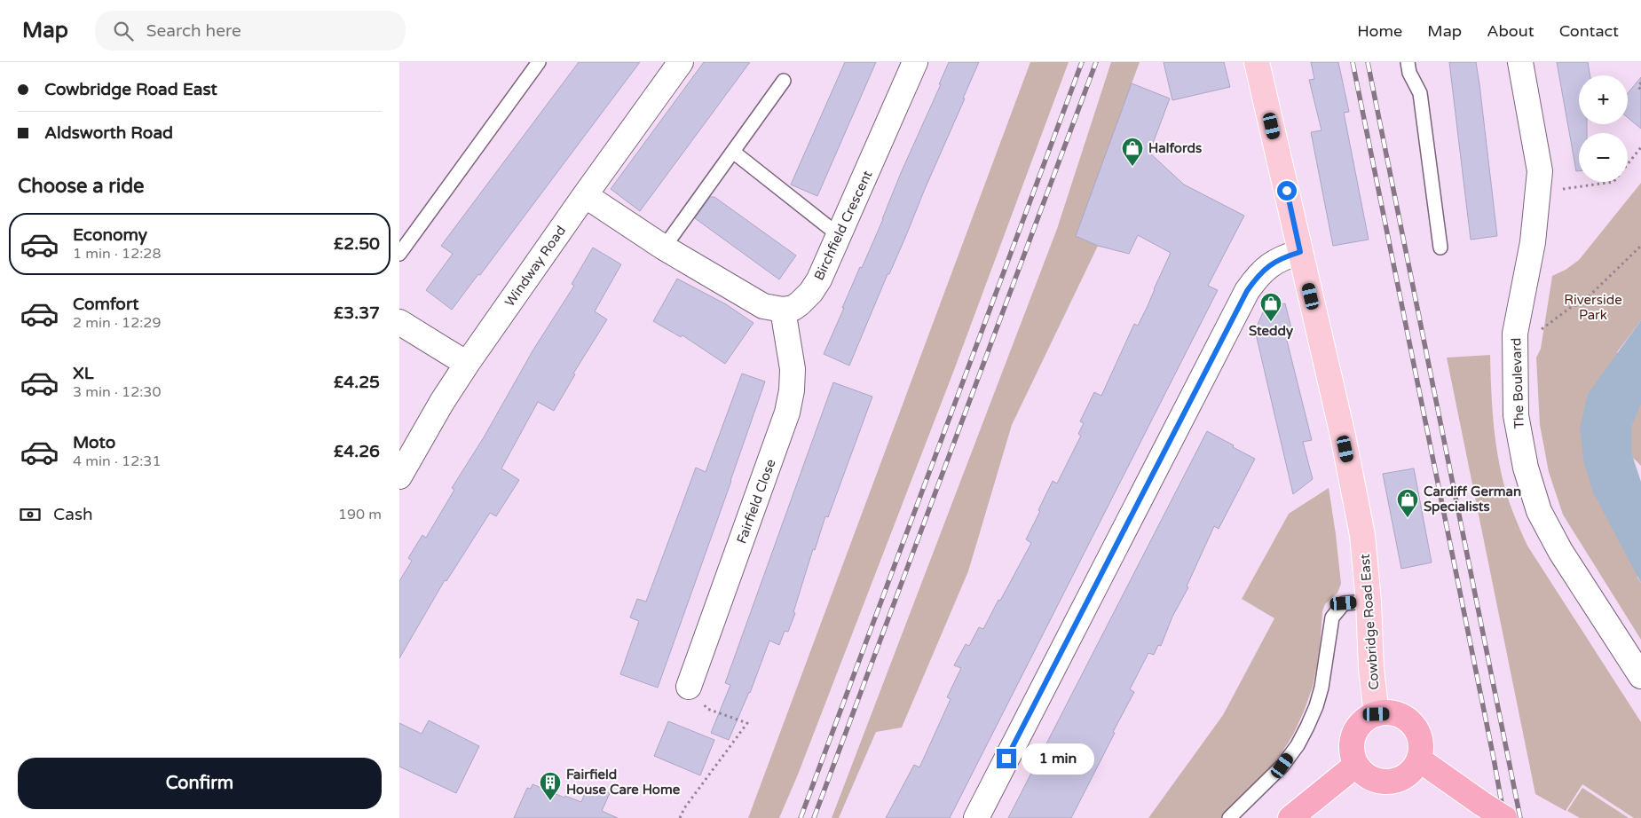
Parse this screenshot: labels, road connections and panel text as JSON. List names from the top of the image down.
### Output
{
  "streets": {
    "main road": ["Cowbridge Road East"],
    "street": [
      "Birchfield Crescent",
      "Windway Road",
      "The Boulevard",
      "Fairfield Close"
    ]
  },
  "crossings": [
    ["Birchfield Crescent", "Fairfield Close"]
  ],
  "parks": ["Riverside Park"],
  "places": {
    "shop": ["Halfords", "Steddy", "Cardiff German Specialists"],
    "building": ["Fairfield House Care Home"]
  },
  "page": {
    "header": "Map",
    "search": "Search here",
    "nav": [
      "Home",
      "Map",
      "About",
      "Contact"
    ],
    "banner": ["Cowbridge Road East", "Aldsworth Road"],
    "map_buttons": ["+", "−"],
    "heading": "Choose a ride",
    "list": [
      {
        "name": "Economy",
        "note": "1 min · 12:28",
        "value": "£2.50"
      },
      {
        "name": "Comfort",
        "note": "2 min · 12:29",
        "value": "£3.37"
      },
      {
        "name": "XL",
        "note": "3 min · 12:30",
        "value": "£4.25"
      },
      {
        "name": "Moto",
        "note": "4 min · 12:31",
        "value": "£4.26"
      }
    ],
    "pay": ["Cash", "190 m"],
    "bubble": "1 min",
    "buttons": "Confirm"
  }
}
